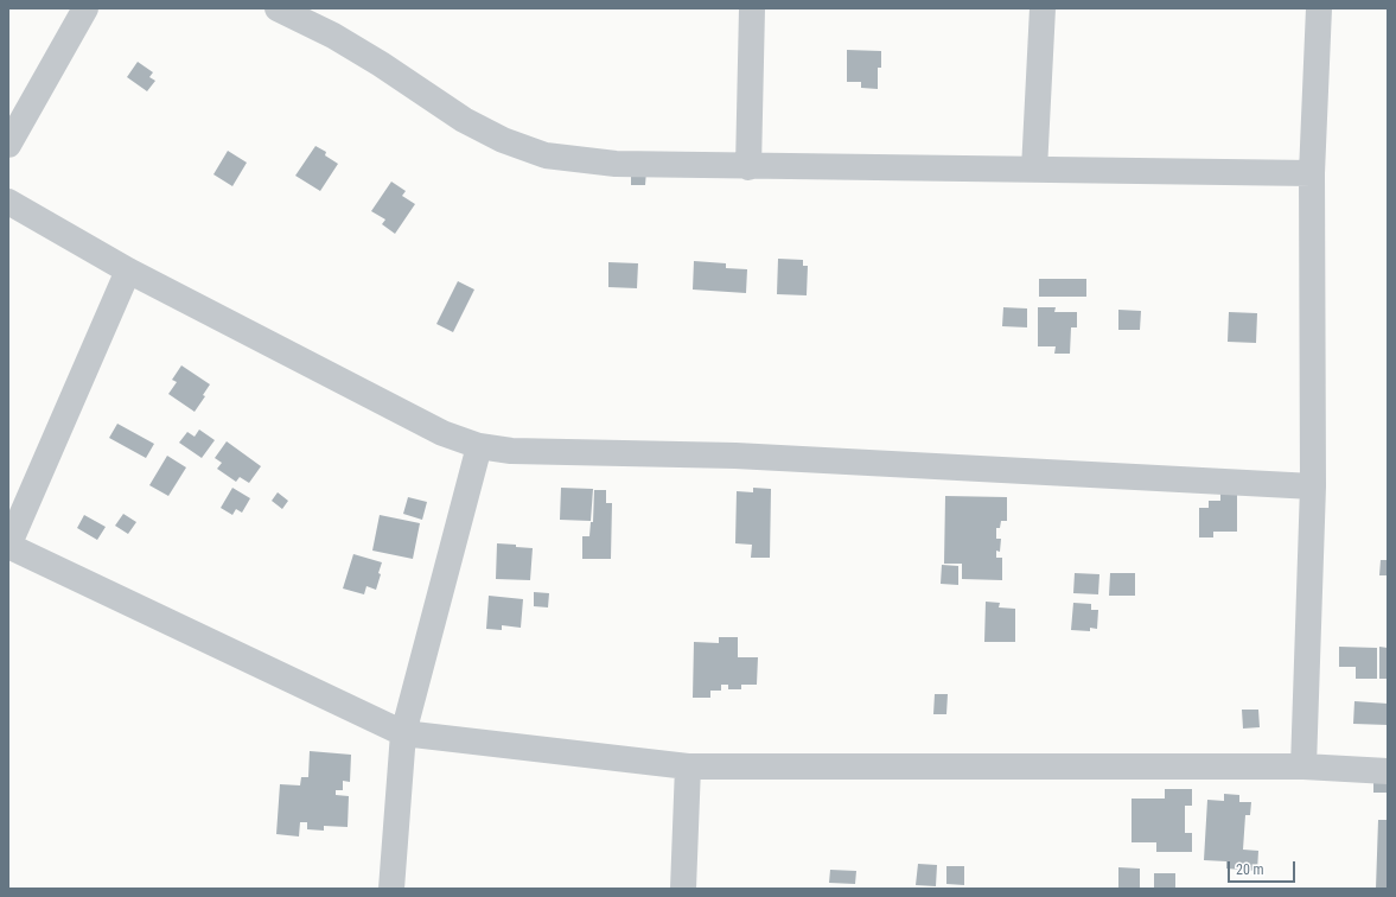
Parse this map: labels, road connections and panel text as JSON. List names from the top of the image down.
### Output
{
  "scale_bar": "20 m"
}
